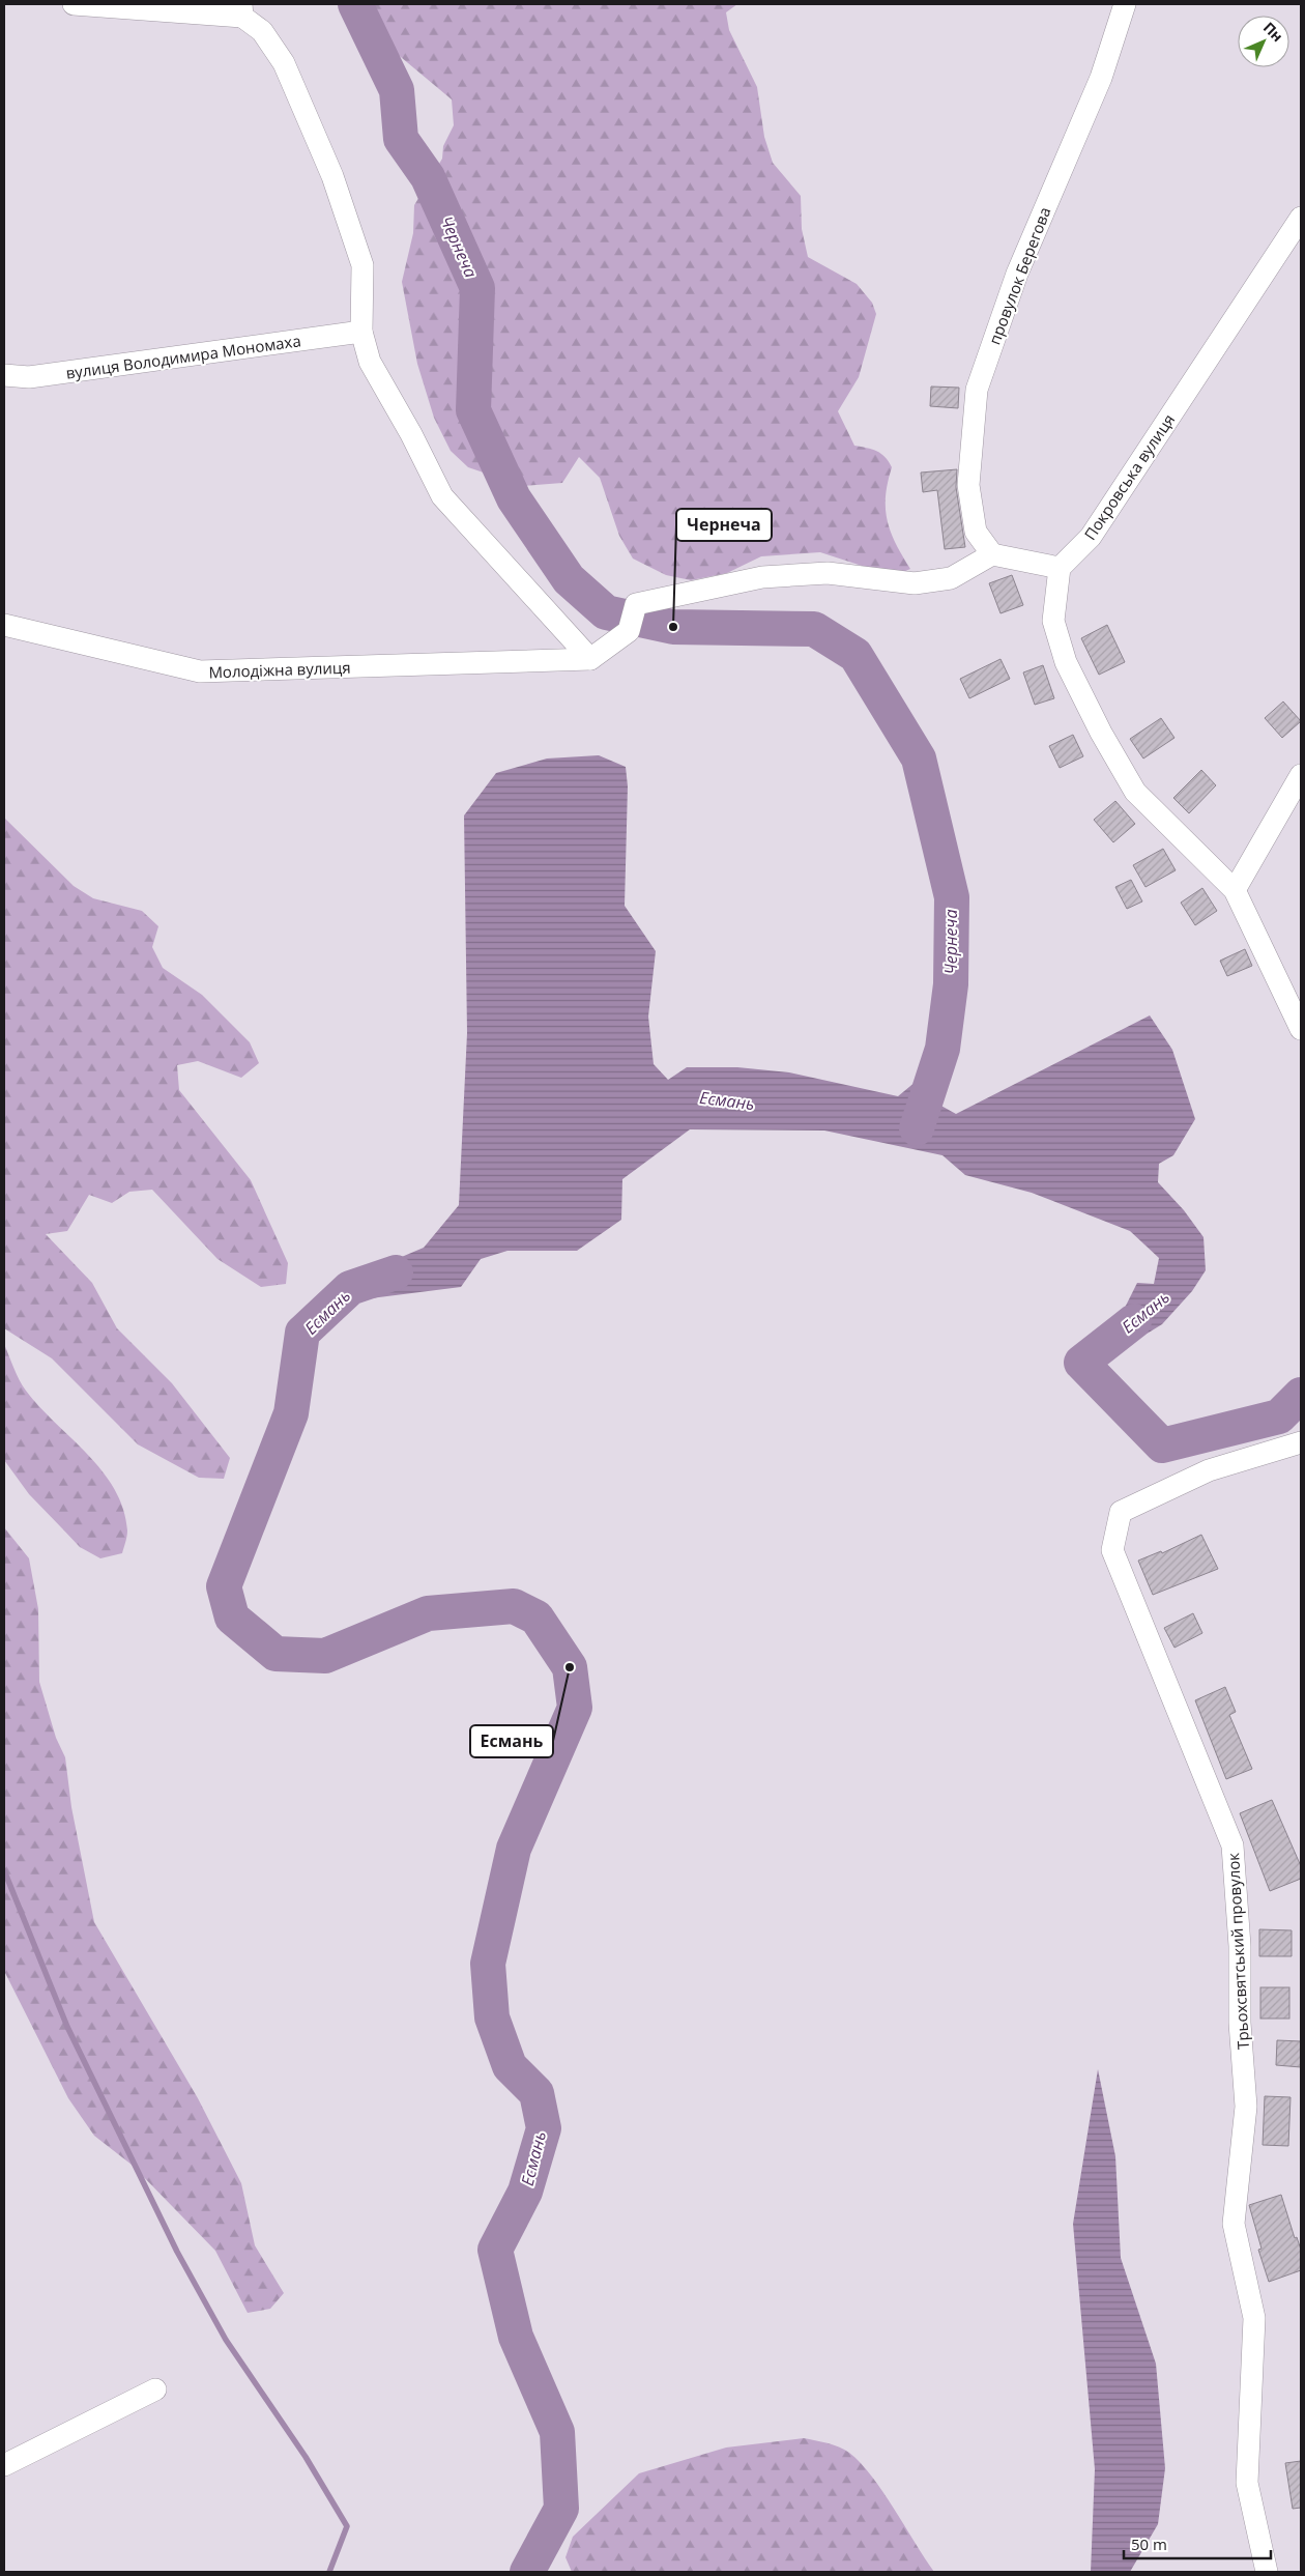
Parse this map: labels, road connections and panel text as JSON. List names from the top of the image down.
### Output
{
  "streets": {
    "street": [
      "провулок Берегова",
      "вулиця Володимира Мономаха",
      "Покровська вулиця",
      "Молодіжна вулиця",
      "Трьохсвятський провулок"
    ]
  },
  "water": ["Чернеча", "Есмань"],
  "places": ["Чернеча", "Есмань"],
  "scale_bar": "50 m",
  "north": "top right"
}
